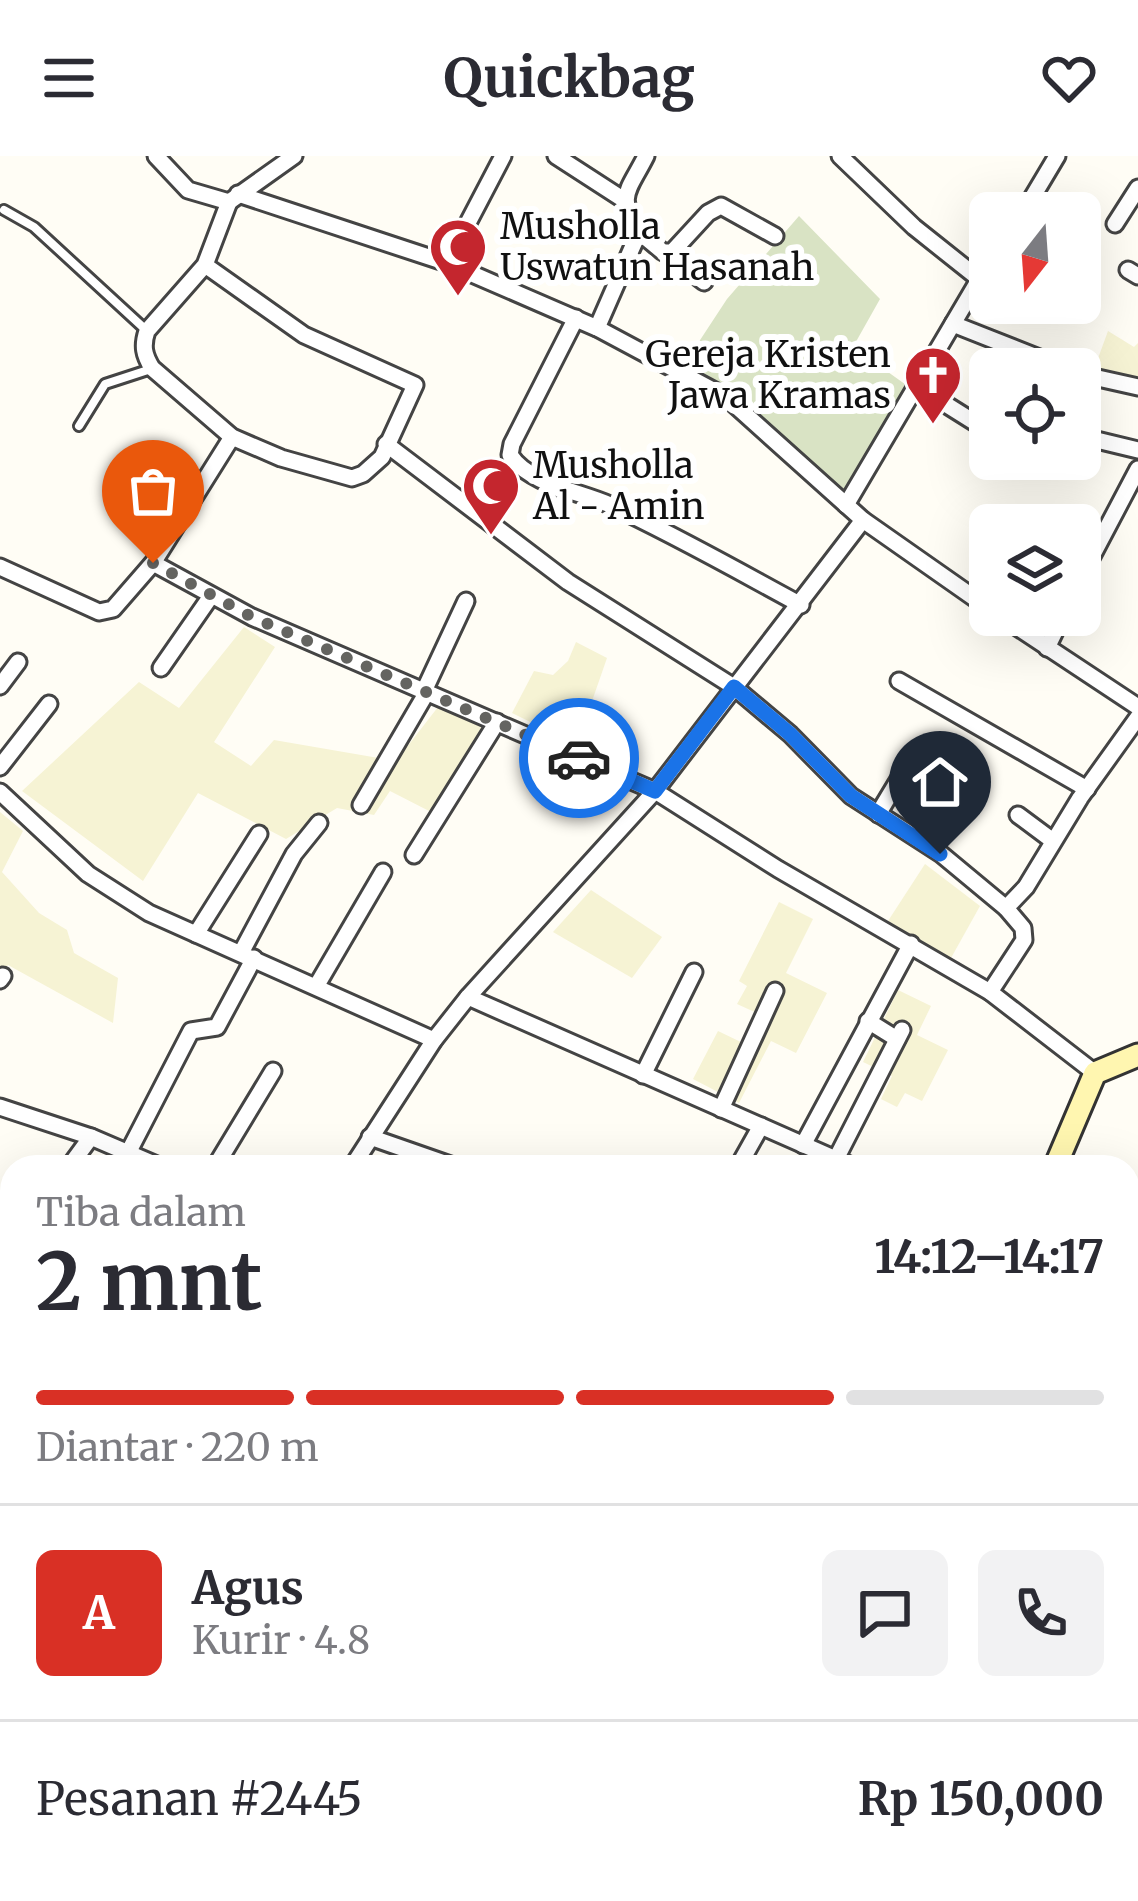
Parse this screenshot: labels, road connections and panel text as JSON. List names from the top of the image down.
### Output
{
  "places": {
    "mosque": ["Musholla Uswatun Hasanah", "Musholla Al - Amin"],
    "church": ["Gereja Kristen Jawa Kramas"]
  },
  "north": "bottom",
  "page": {
    "header": "Quickbag",
    "heading": ["2 mnt", "Tiba dalam", "14:12–14:17"],
    "panel": [
      "Agus",
      "Kurir · 4.8",
      "Pesanan #2445",
      "Rp 150,000"
    ],
    "bar": "Diantar · 220 m",
    "round": "A"
  }
}
